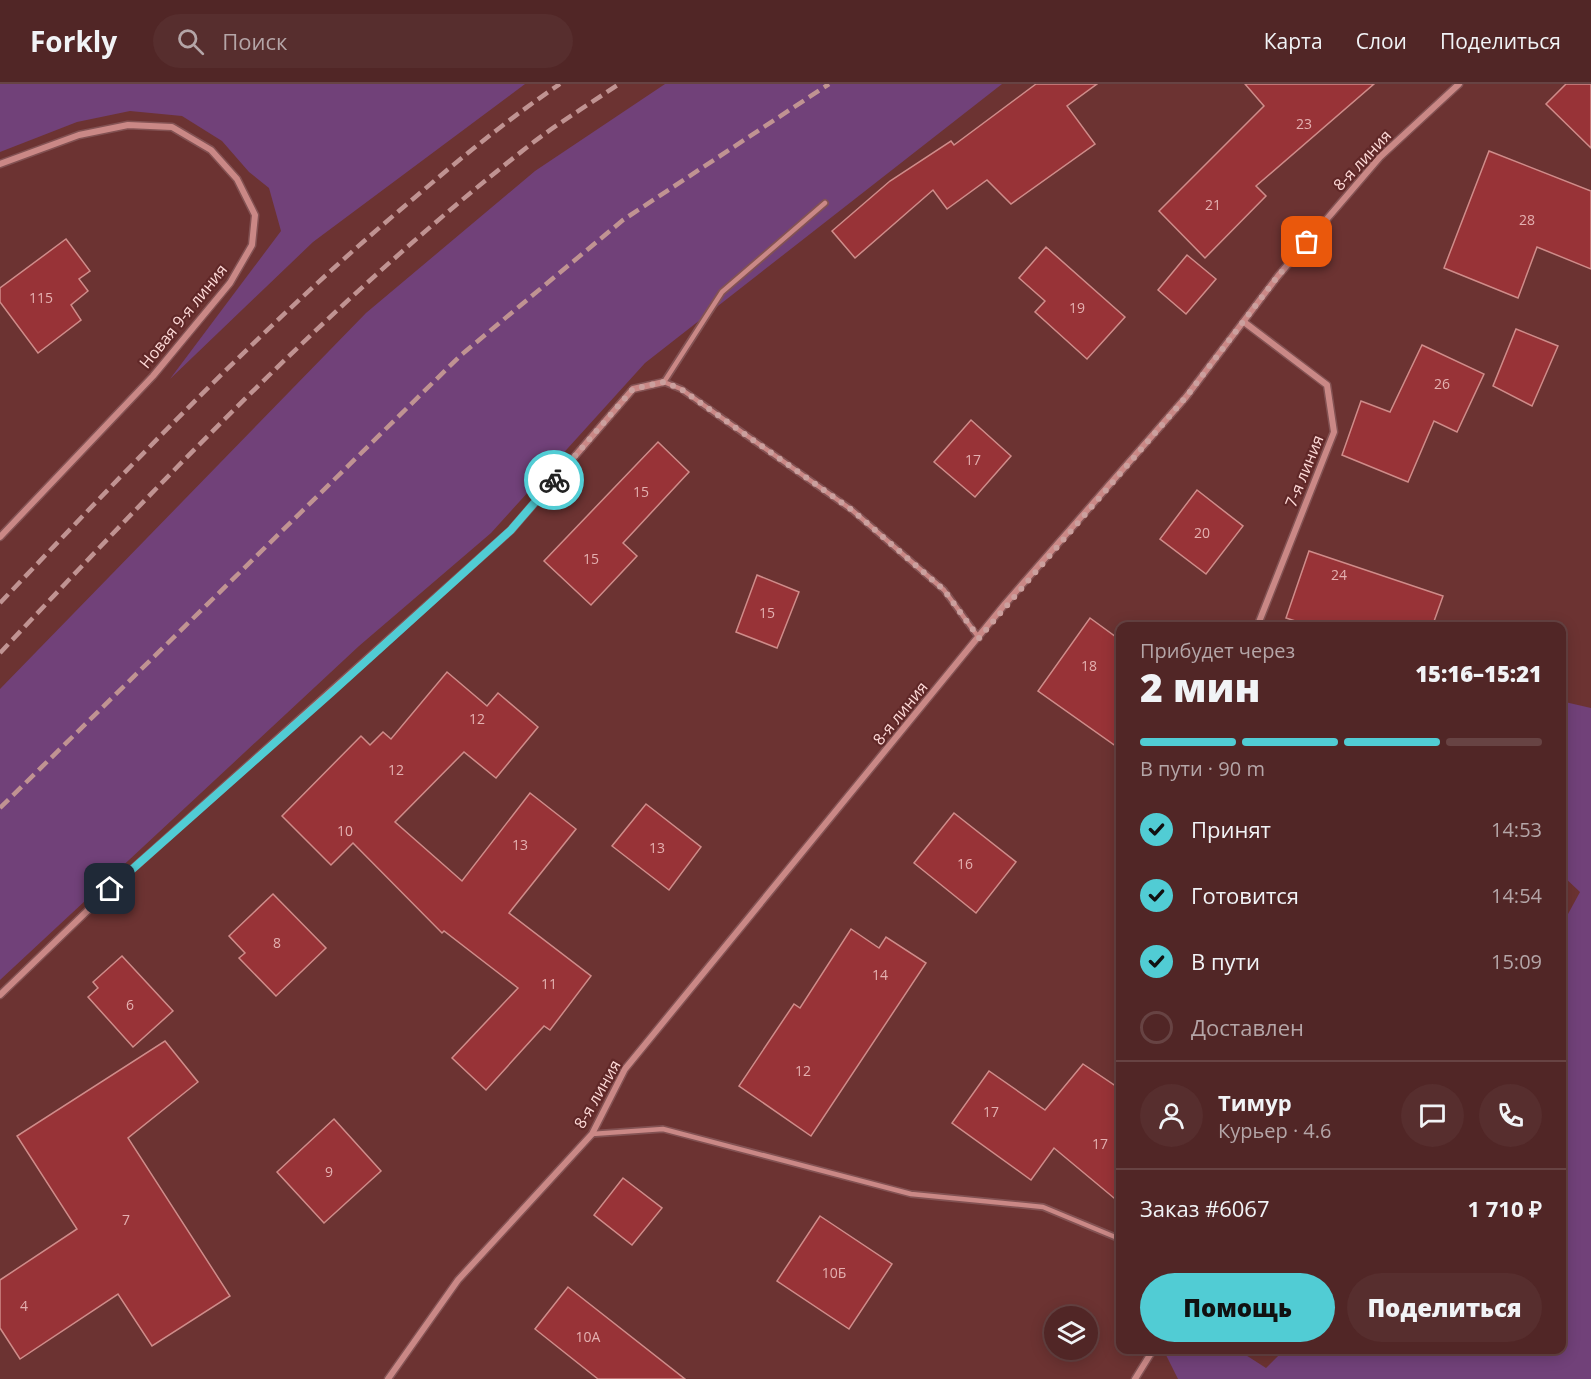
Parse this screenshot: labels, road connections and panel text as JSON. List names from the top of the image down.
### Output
{
  "streets": {
    "street": ["8-я линия", "Новая 9-я линия", "7-я линия"]
  },
  "crossings": [
    ["8-я линия", "7-я линия"]
  ],
  "house_numbers": [
    "23",
    "21",
    "28",
    "115",
    "19",
    "26",
    "17",
    "15",
    "20",
    "15",
    "24",
    "15",
    "18",
    "12",
    "12",
    "10",
    "13",
    "13",
    "16",
    "8",
    "14",
    "11",
    "6",
    "12",
    "17",
    "17",
    "9",
    "7",
    "10Б",
    "4",
    "10А"
  ],
  "page": {
    "header": "Forkly",
    "search": "Поиск",
    "nav": ["Карта", "Слои", "Поделиться"],
    "heading": ["2 мин", "Прибудет через", "15:16–15:21"],
    "panel": [
      "Тимур",
      "Курьер · 4.6",
      "Заказ #6067",
      "1 710 ₽"
    ],
    "bar": "В пути · 90 m",
    "list": [
      ["Принят", "14:53"],
      ["Готовится", "14:54"],
      ["В пути", "15:09"],
      "Доставлен"
    ],
    "buttons": ["Помощь", "Поделиться"]
  }
}
